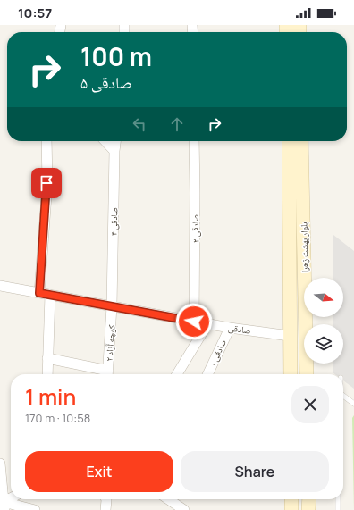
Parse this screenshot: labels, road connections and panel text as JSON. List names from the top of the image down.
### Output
{
  "streets": {
    "main road": ["بلوار بهشت زهرا"],
    "street": [
      "صادقی ۴",
      "صادقی ۲",
      "صادقی",
      "کوچه آزاد ۲",
      "صادقی ۱"
    ]
  },
  "crossings": [
    ["صادقی ۴", "صادقی"],
    ["صادقی ۴", "کوچه آزاد ۲"],
    ["صادقی ۲", "صادقی"],
    ["بلوار بهشت زهرا", "صادقی"],
    ["صادقی", "کوچه آزاد ۲"],
    ["صادقی", "صادقی ۱"]
  ],
  "north": "right",
  "page": {
    "status": "10:57",
    "turn": ["100 m", "صادقی ۵"],
    "heading": ["1 min", "170 m · 10:58"],
    "buttons": ["Exit", "Share"]
  }
}
